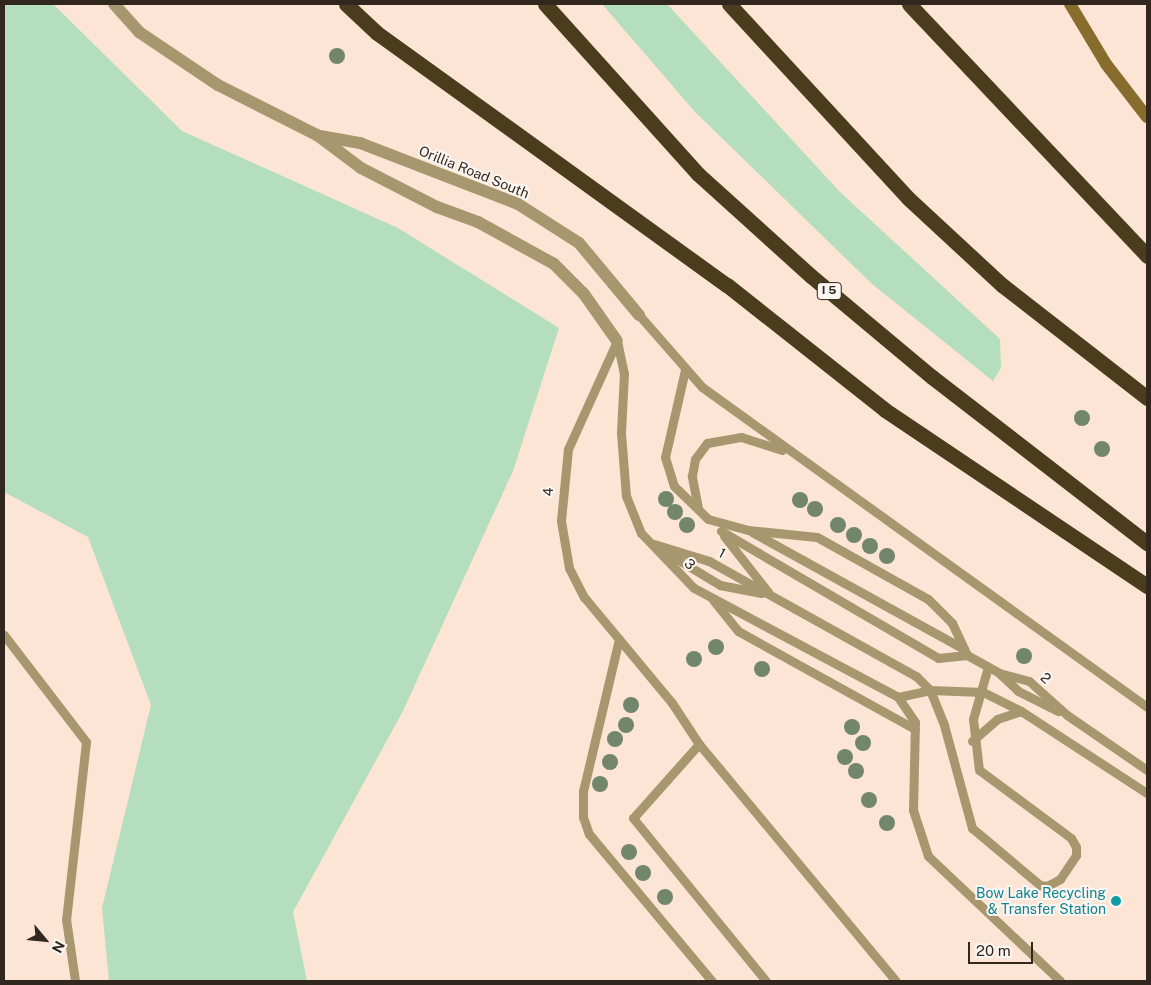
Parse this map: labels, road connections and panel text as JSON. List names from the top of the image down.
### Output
{
  "streets": {
    "highway": ["I 5"],
    "street": ["Orillia Road South"],
    "lane": [
      "4",
      "1",
      "3",
      "2"
    ]
  },
  "crossings": [
    ["Orillia Road South", "4"],
    ["1", "3"]
  ],
  "places": ["Bow Lake Recycling & Transfer Station"],
  "scale_bar": "20 m",
  "north": "bottom right"
}
